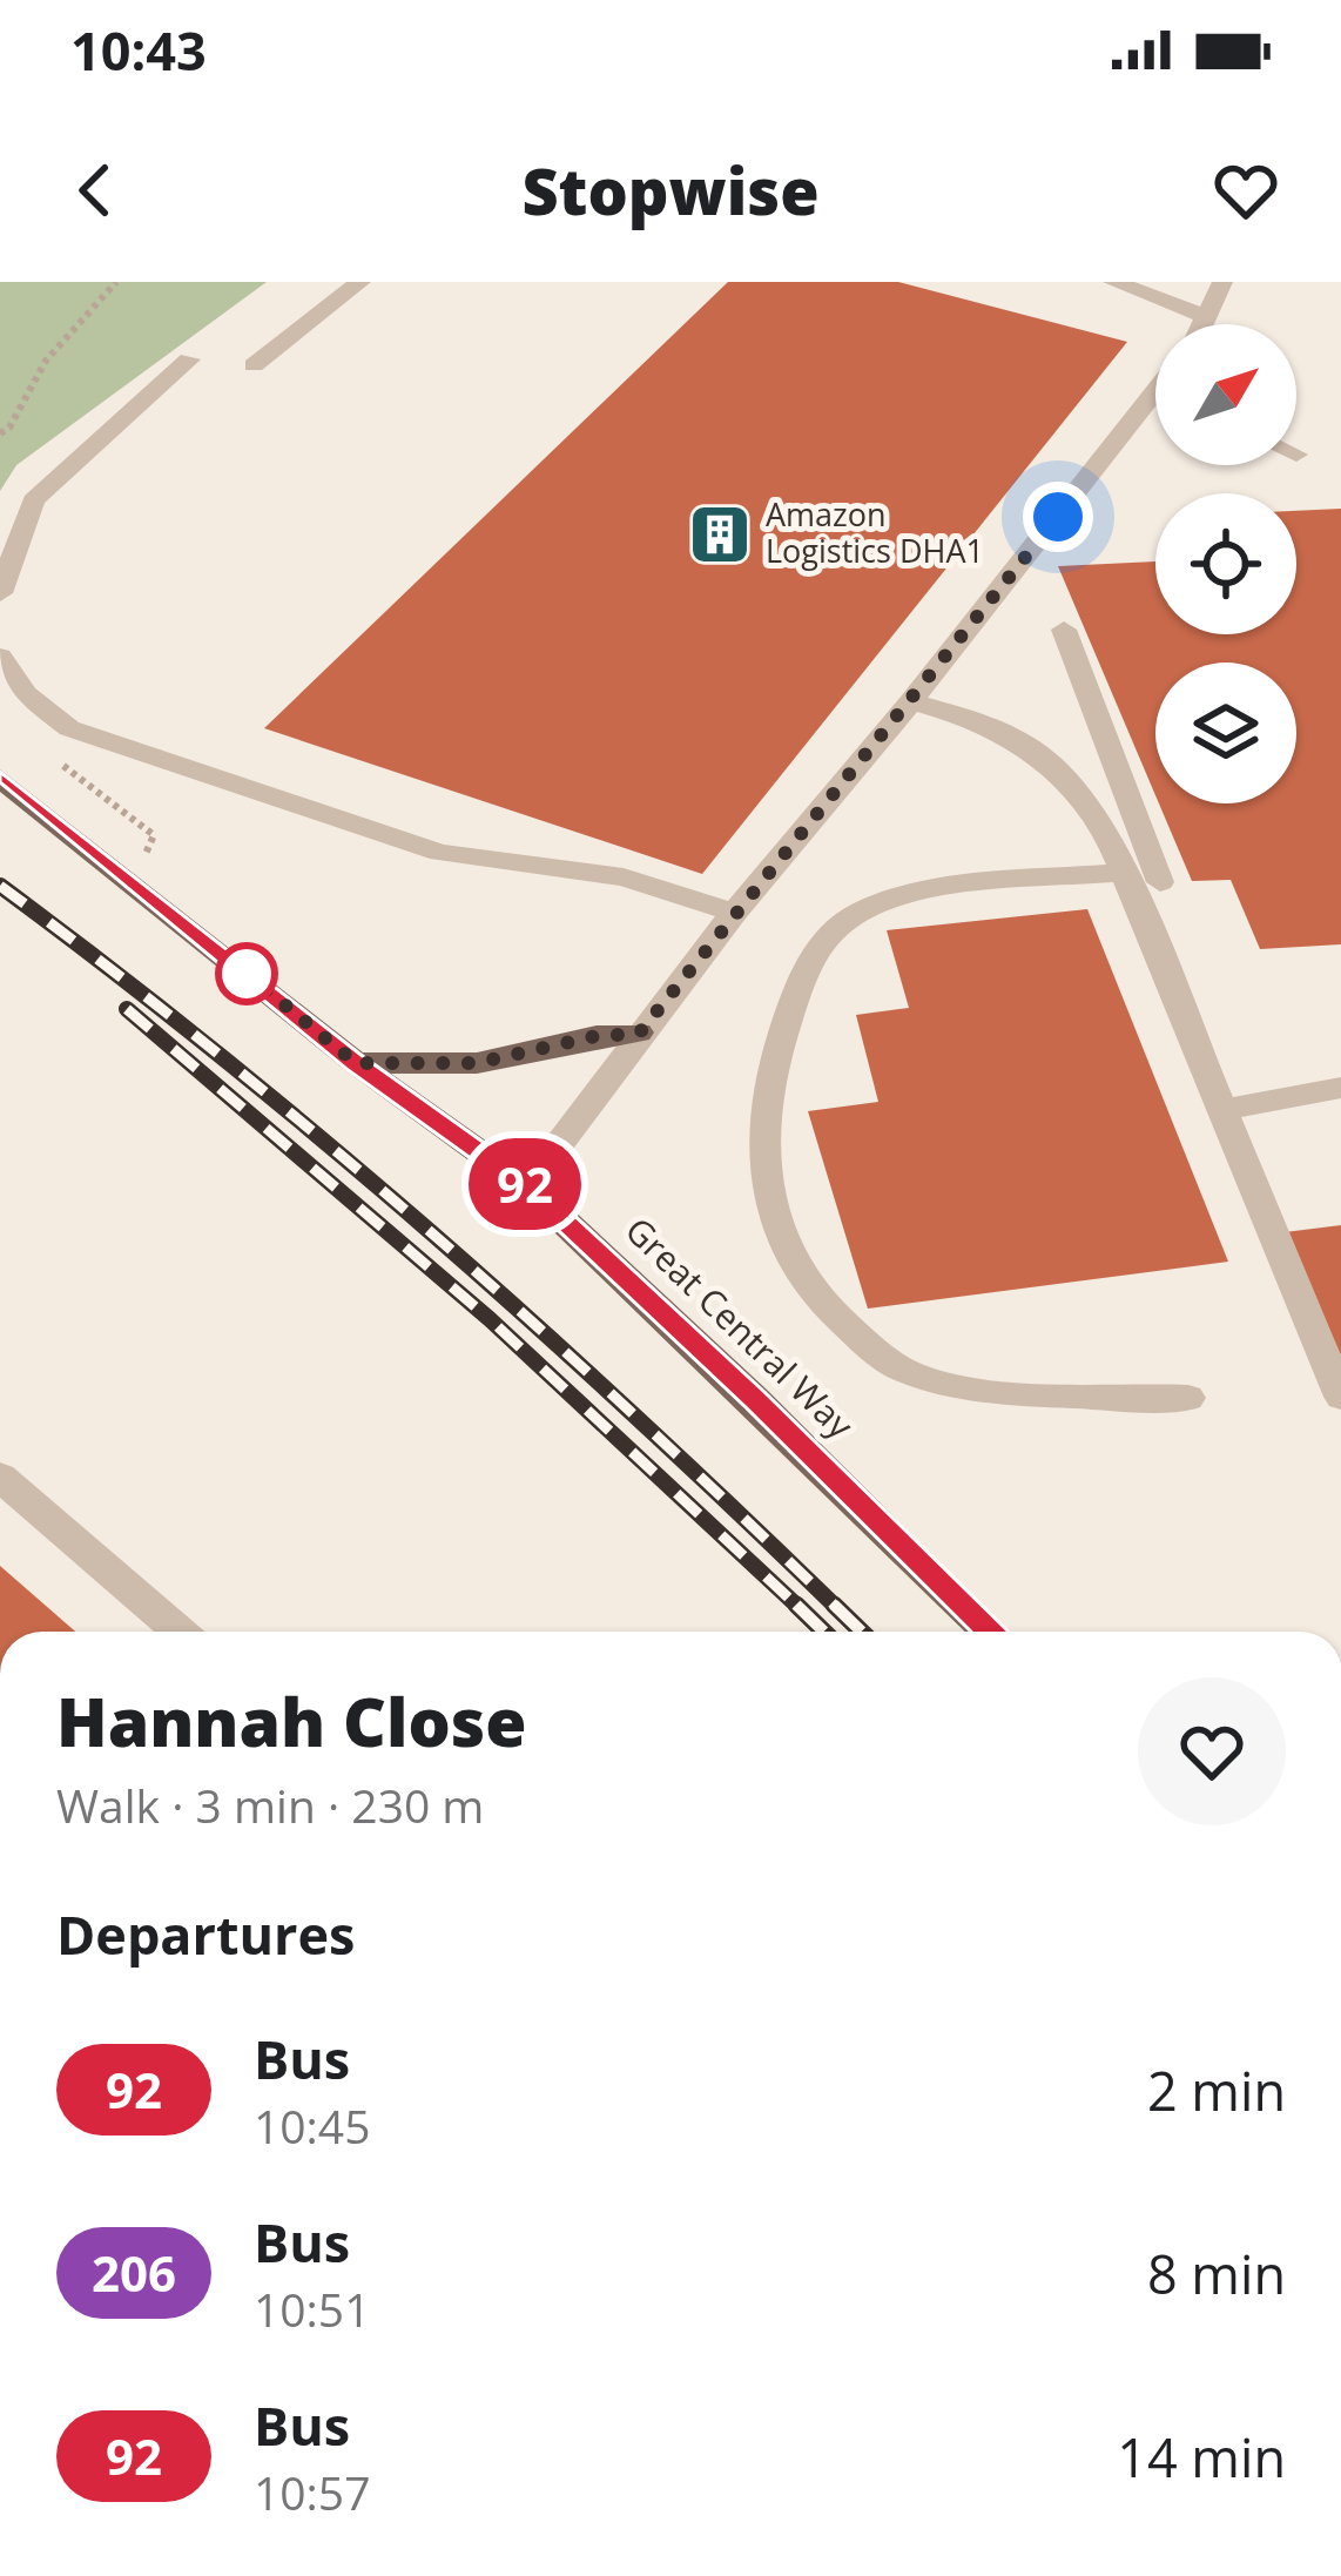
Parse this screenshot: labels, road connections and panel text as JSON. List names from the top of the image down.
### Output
{
  "streets": {
    "main road": ["Great Central Way"]
  },
  "places": {
    "building": ["Amazon Logistics DHA1"]
  },
  "lines": ["bus line 92"],
  "north": "top right",
  "page": {
    "status": "10:43",
    "header": "Stopwise",
    "on_map": "92",
    "heading": [
      ["Hannah Close", "Walk · 3 min · 230 m"],
      "Departures"
    ],
    "list": [
      {
        "mark": "92",
        "name": "Bus",
        "note": "10:45",
        "value": "2 min"
      },
      {
        "mark": "206",
        "name": "Bus",
        "note": "10:51",
        "value": "8 min"
      },
      {
        "mark": "92",
        "name": "Bus",
        "note": "10:57",
        "value": "14 min"
      }
    ]
  }
}
